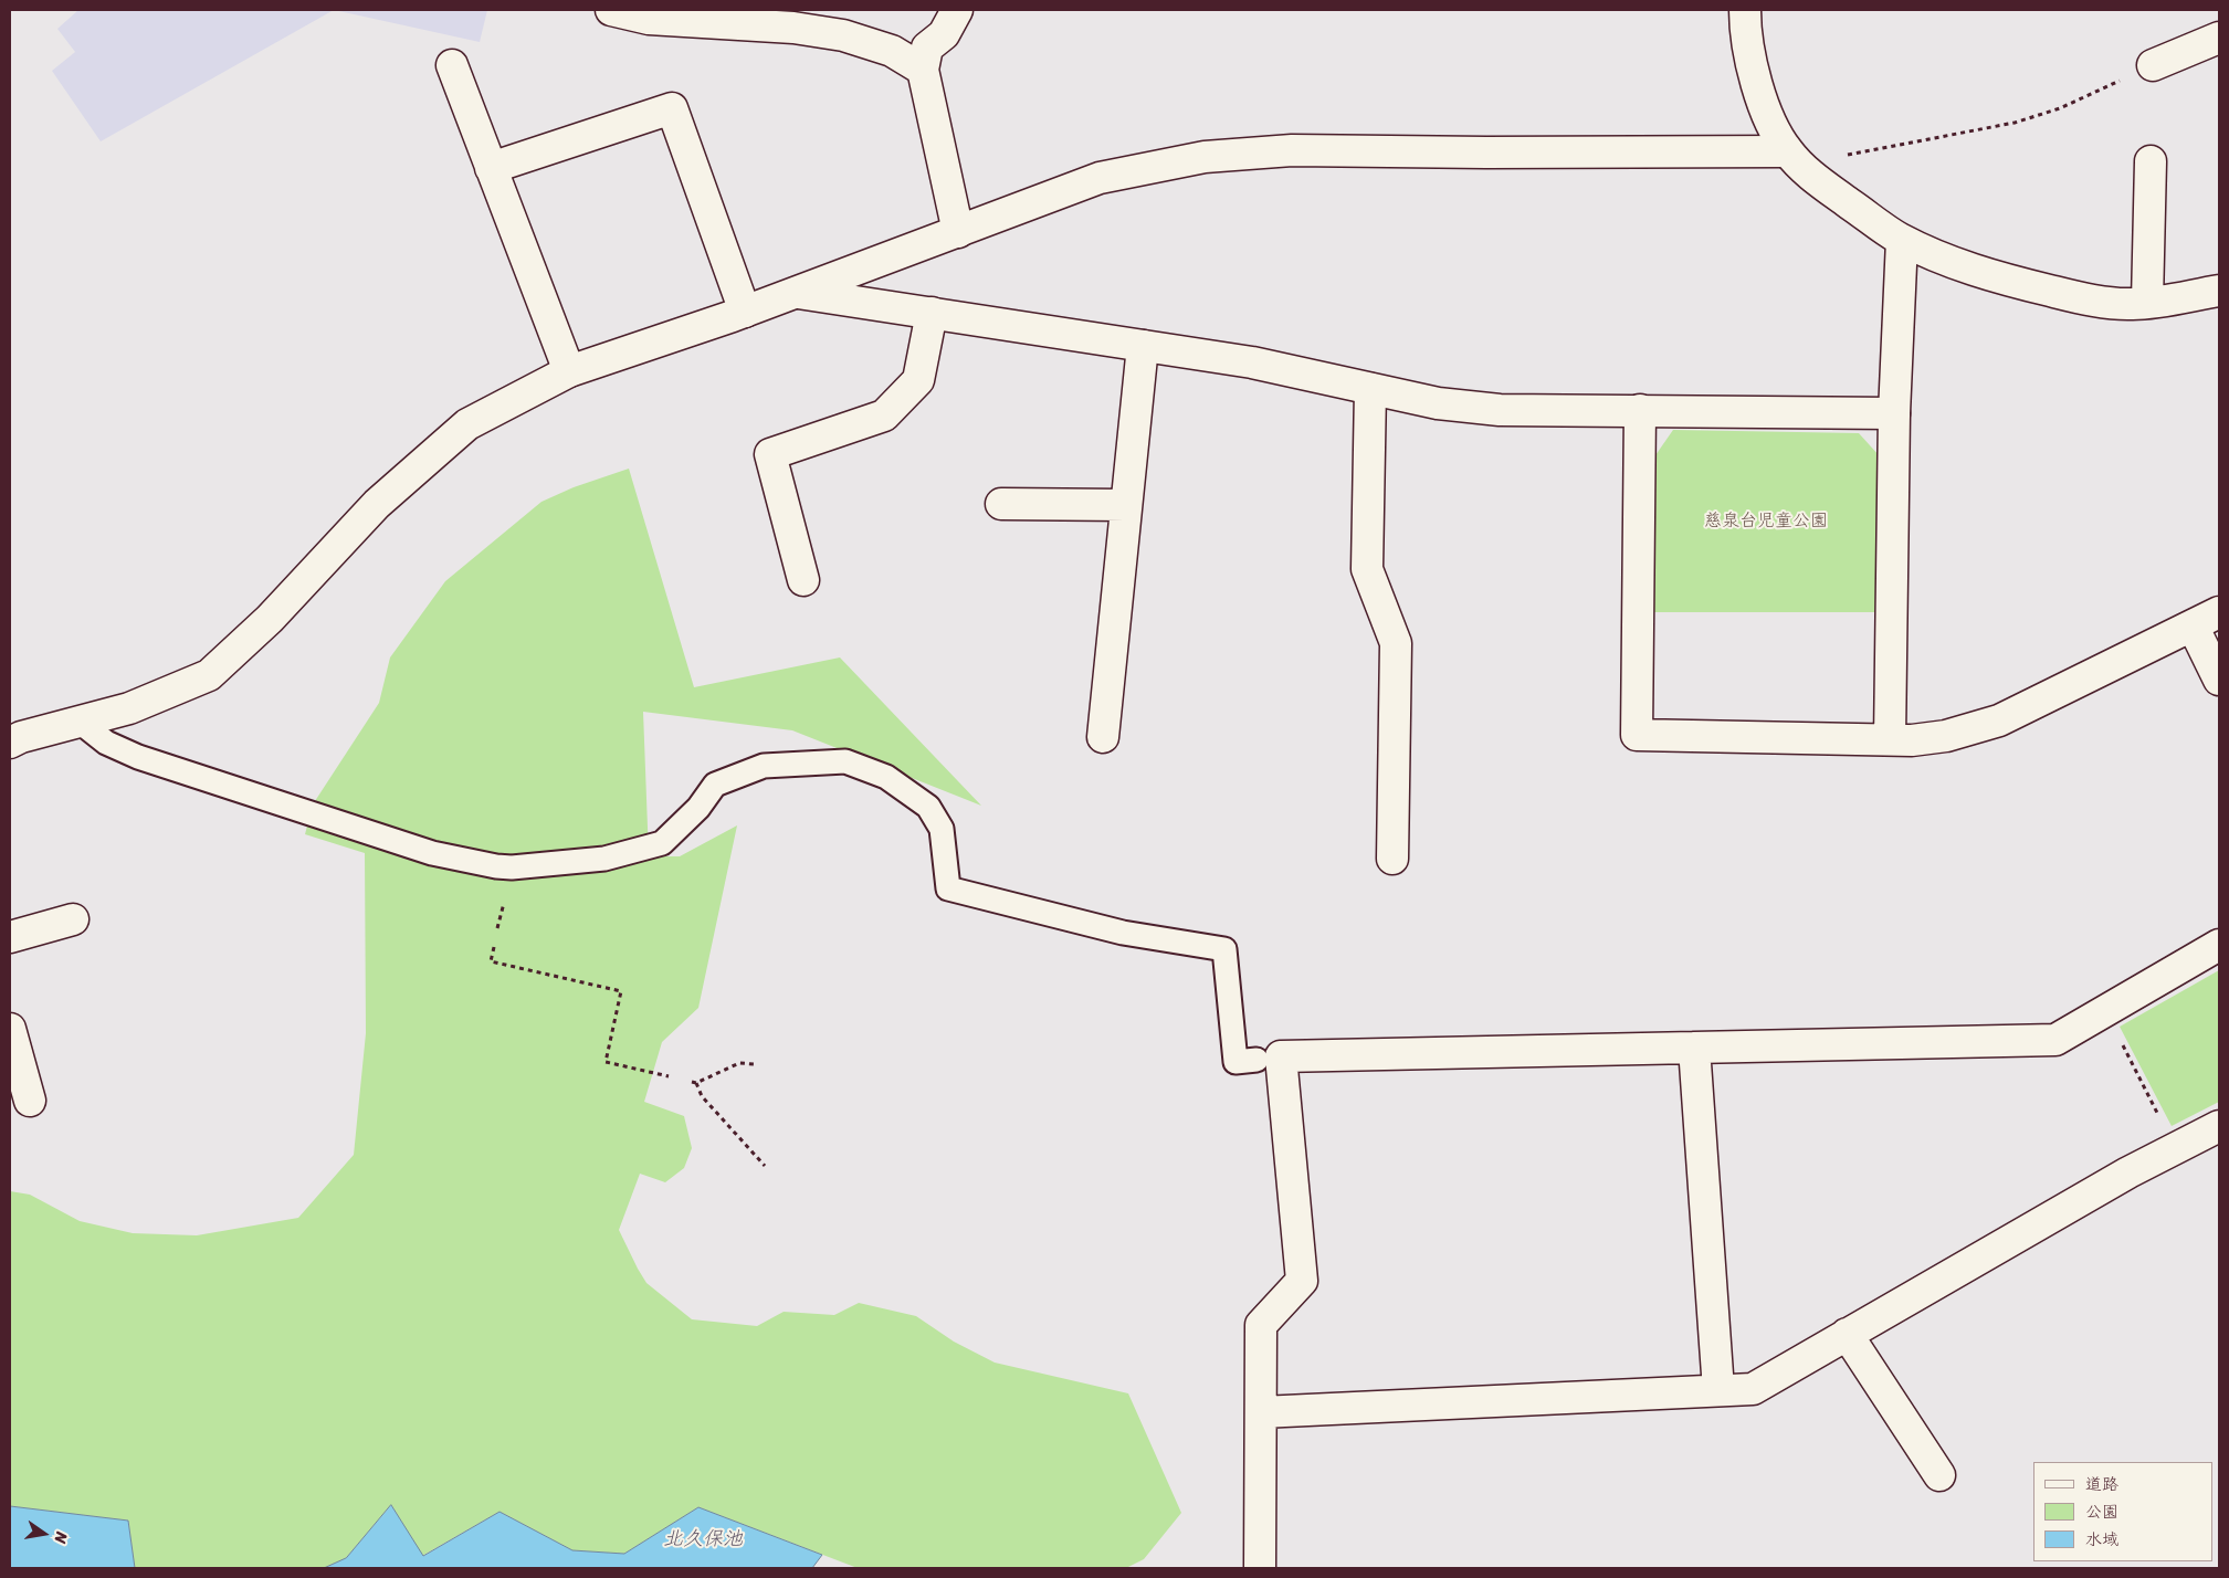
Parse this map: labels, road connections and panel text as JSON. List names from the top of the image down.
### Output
{
  "water": ["北久保池"],
  "parks": ["慈泉台児童公園"],
  "legend": ["道路", "公園", "水域"],
  "north": "right"
}
